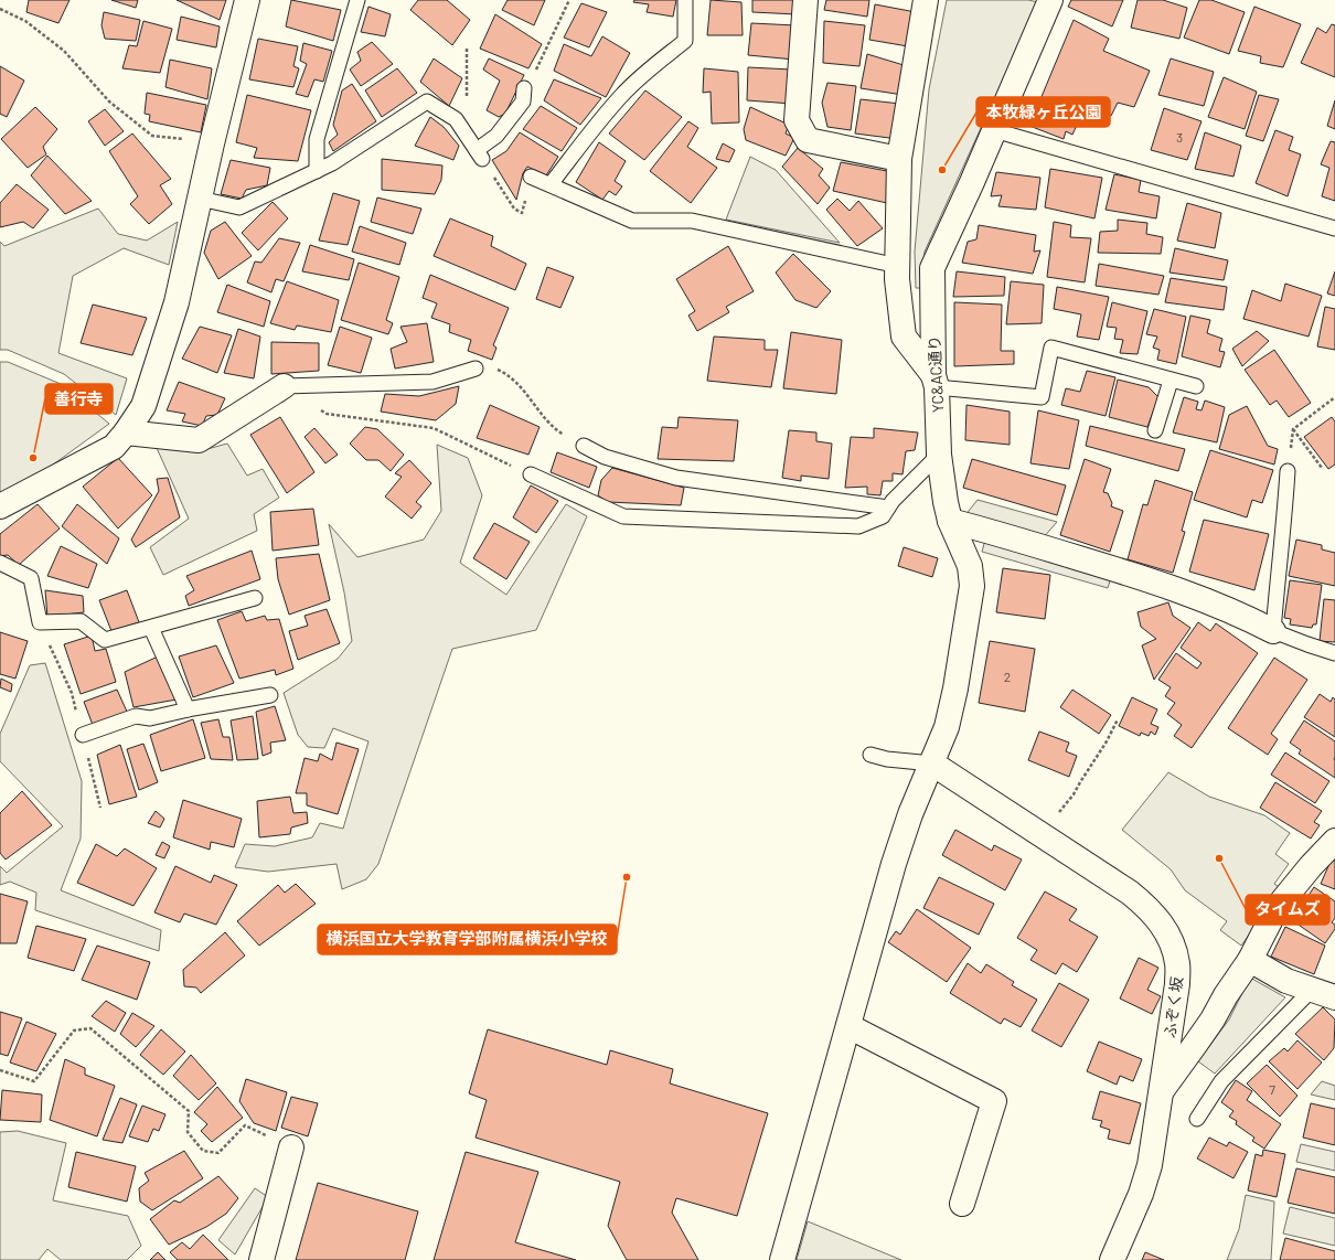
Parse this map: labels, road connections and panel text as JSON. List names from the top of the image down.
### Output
{
  "streets": {
    "street": ["YC&AC通り", "ふぞく坂"]
  },
  "crossings": [
    ["YC&AC通り", "ふぞく坂"]
  ],
  "places": [
    "本牧緑ヶ丘公園",
    "善行寺",
    "タイムズ",
    "横浜国立大学教育学部附属横浜小学校"
  ],
  "house_numbers": ["3", "2", "7"]
}
